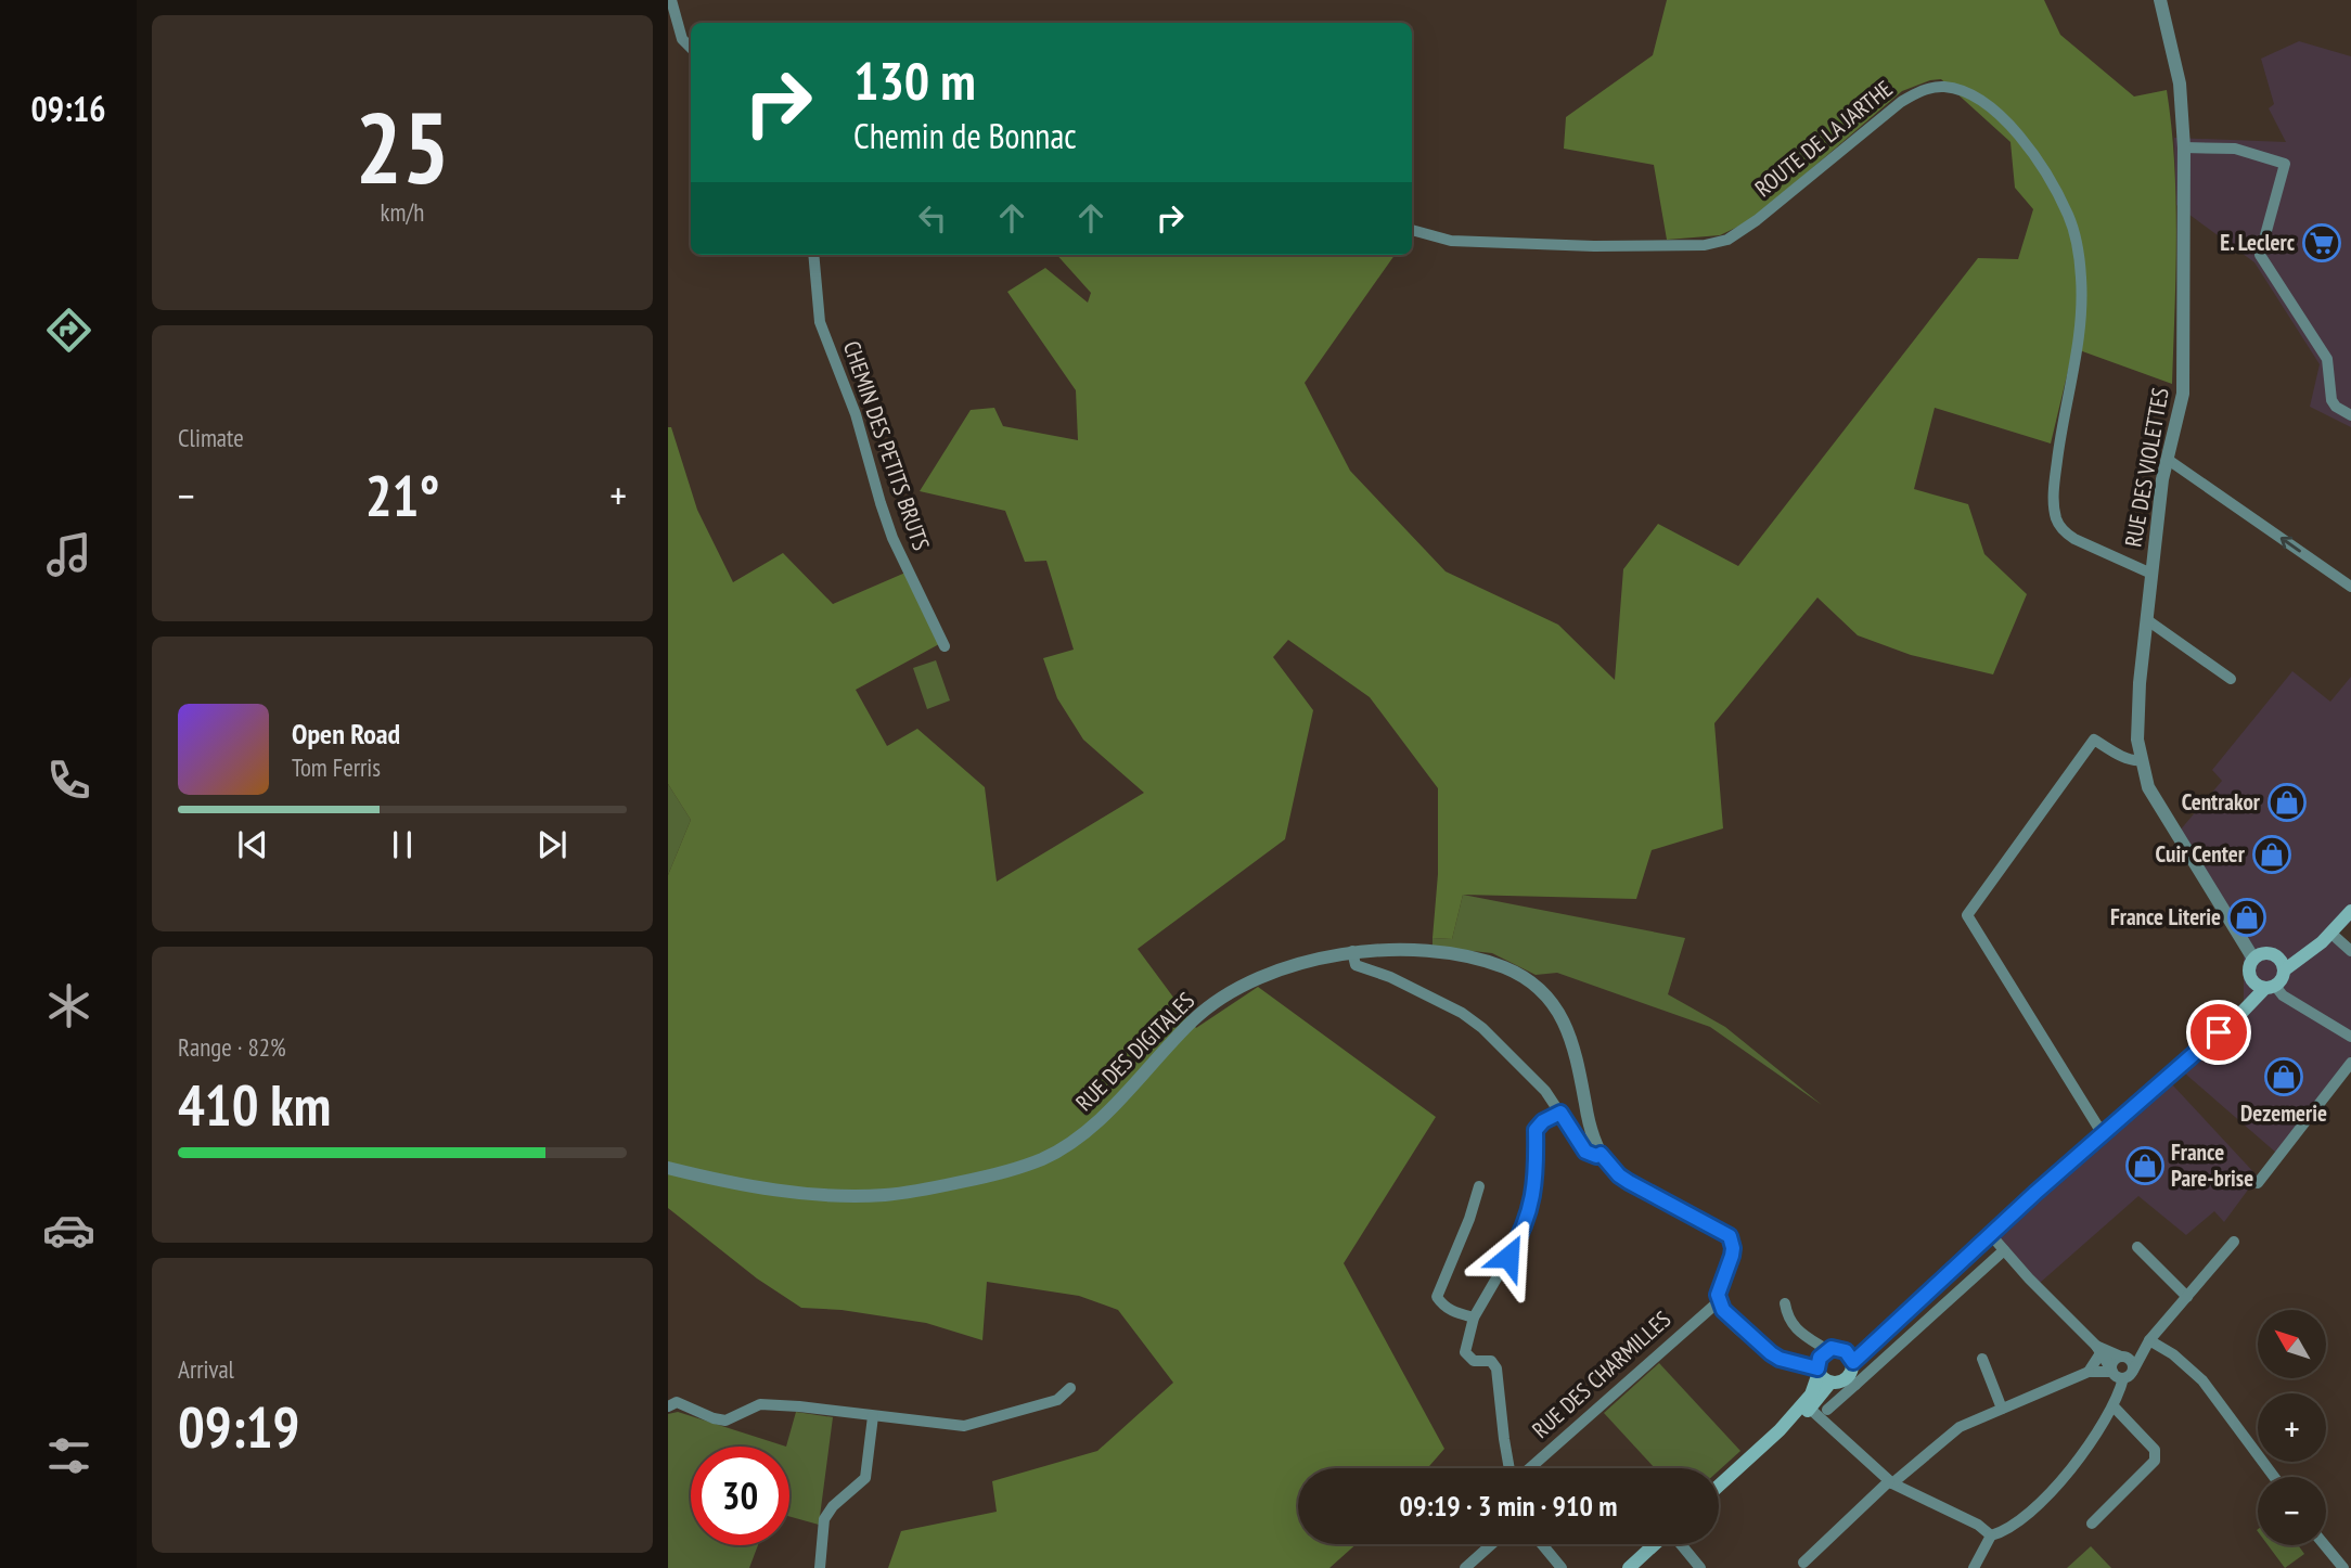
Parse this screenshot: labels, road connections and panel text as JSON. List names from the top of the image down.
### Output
{
  "streets": {
    "street": [
      "ROUTE DE LA JARTHE",
      "CHEMIN DES PETITS BRUTS",
      "RUE DES VIOLETTES",
      "RUE DES DIGITALES",
      "RUE DES CHARMILLES"
    ]
  },
  "crossings": [
    ["ROUTE DE LA JARTHE", "RUE DES VIOLETTES"],
    ["RUE DES DIGITALES", "RUE DES CHARMILLES"]
  ],
  "places": {
    "supermarket": ["E. Leclerc"],
    "shop": [
      "Centrakor",
      "Cuir Center",
      "France Literie",
      "Dezemerie",
      "France Pare-brise"
    ]
  },
  "north": "top left",
  "page": {
    "tabs": "09:16",
    "tile": [
      ["25", "km/h"],
      "Climate",
      ["Range · 82%", "410 km"],
      ["Arrival", "09:19"]
    ],
    "turn": ["130 m", "Chemin de Bonnac"],
    "heat": ["−", "21°", "+"],
    "song": ["Open Road", "Tom Ferris"],
    "map_buttons": ["+", "−"],
    "limit": "30",
    "trip": "09:19 · 3 min · 910 m"
  }
}
